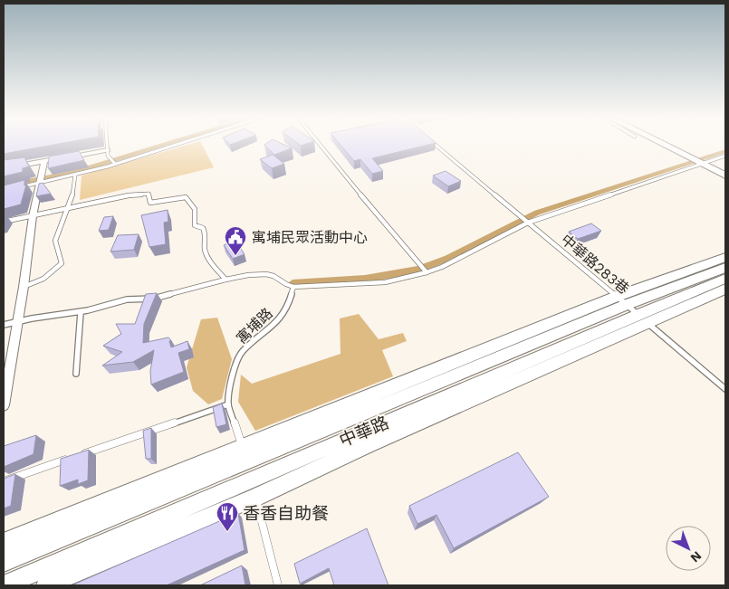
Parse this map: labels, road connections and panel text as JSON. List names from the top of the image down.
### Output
{
  "streets": {
    "main road": ["中華路"],
    "lane": ["中華路283巷", "寓埔路"]
  },
  "crossings": [
    ["中華路283巷", "中華路"],
    ["寓埔路", "中華路"]
  ],
  "places": {
    "public building": ["寓埔民眾活動中心"],
    "restaurant": ["香香自助餐"]
  },
  "north": "bottom right"
}
